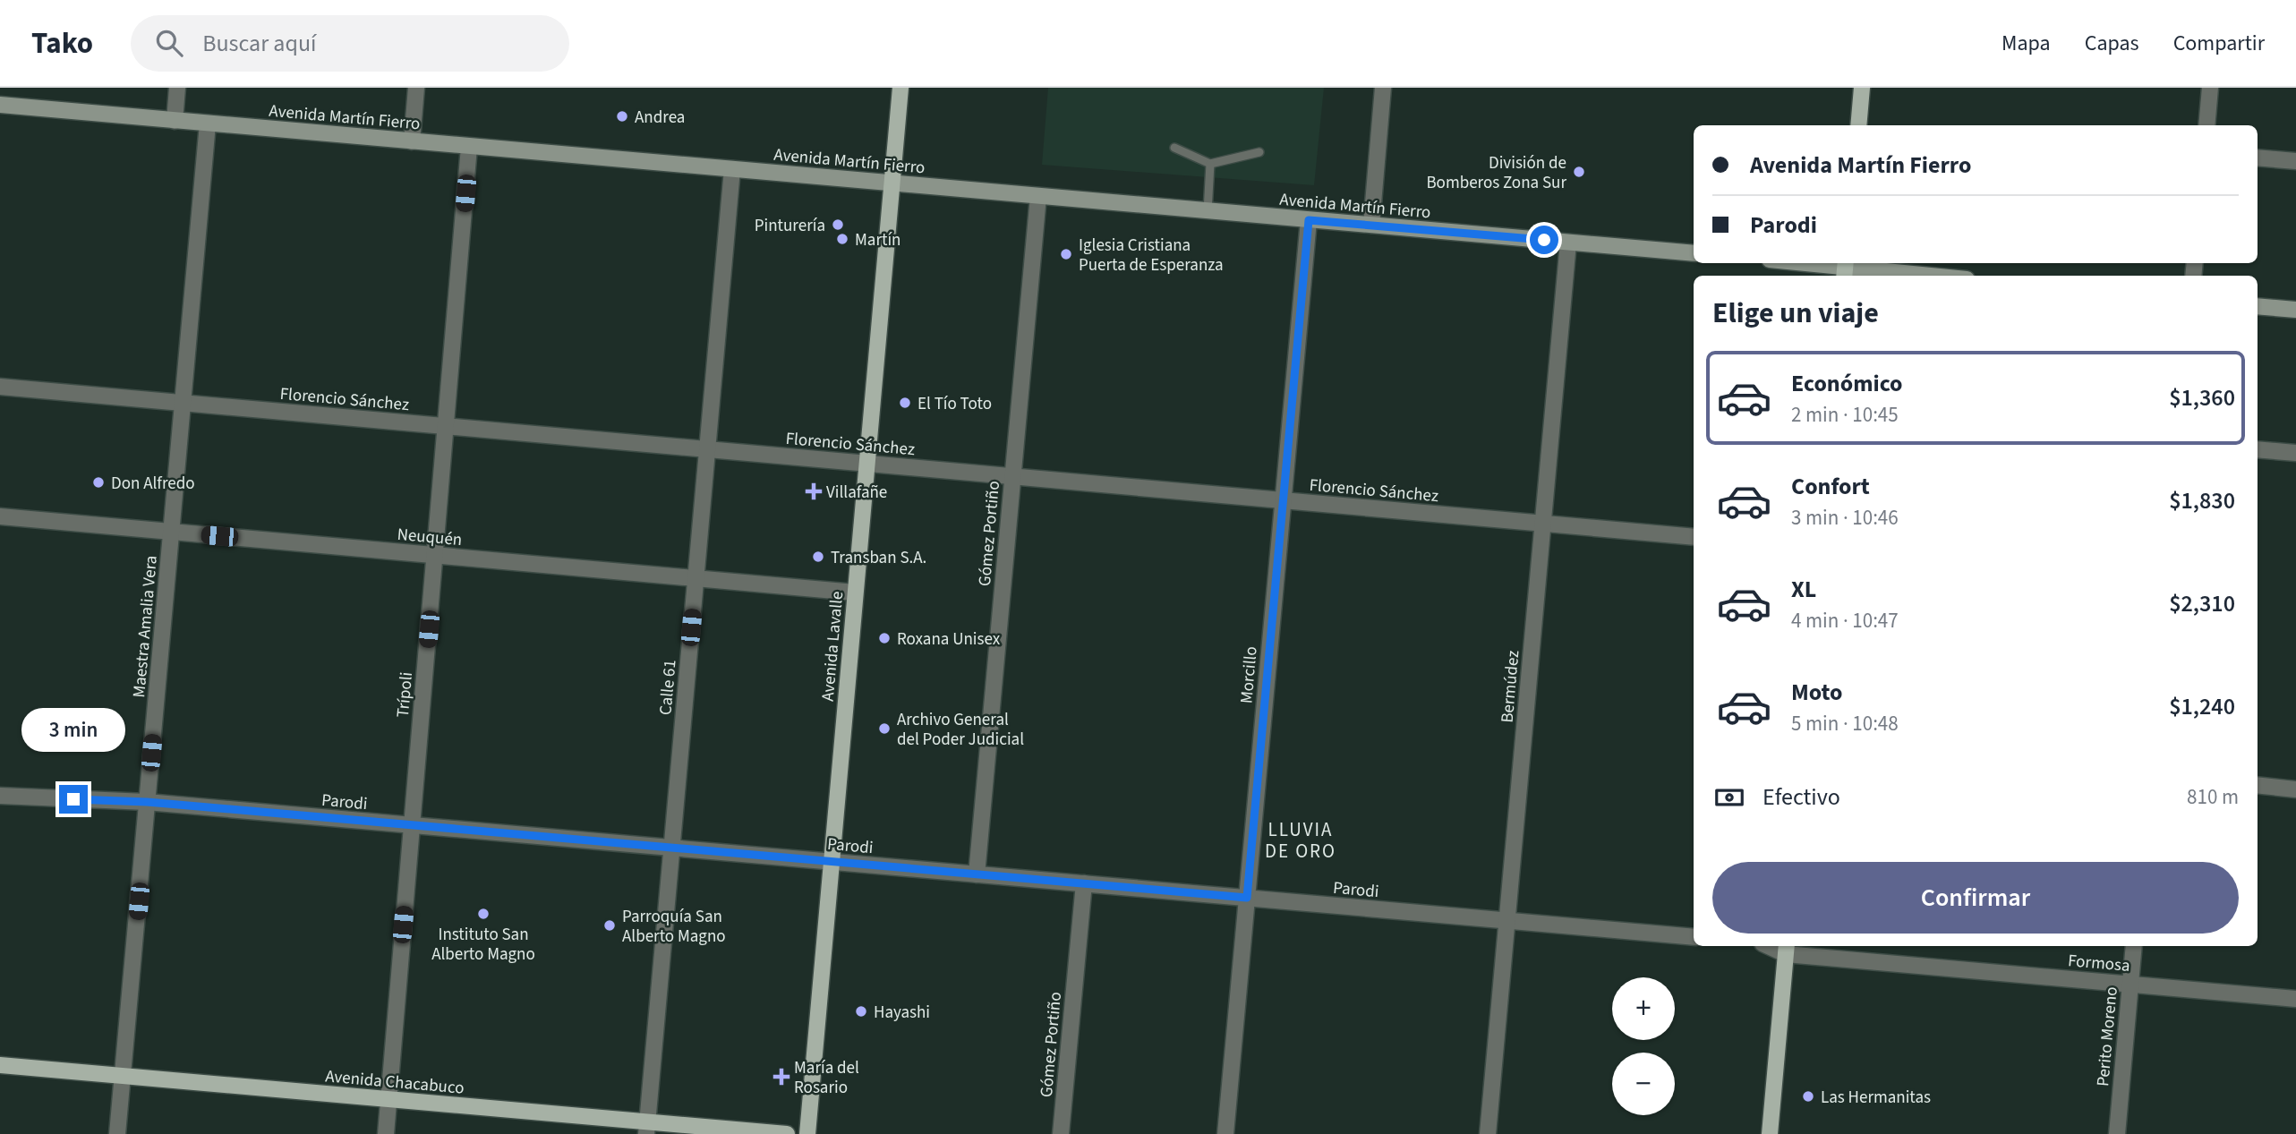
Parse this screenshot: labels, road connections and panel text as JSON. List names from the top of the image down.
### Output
{
  "streets": {
    "main road": ["Avenida Martín Fierro", "Avenida Lavalle", "Avenida Chacabuco"],
    "street": [
      "Florencio Sánchez",
      "Gómez Portiño",
      "Neuquén",
      "Maestra Amalia Vera",
      "Morcillo",
      "Bermúdez",
      "Calle 61",
      "Trípoli",
      "Parodi",
      "Formosa",
      "Perito Moreno"
    ]
  },
  "crossings": [
    ["Avenida Martín Fierro", "Gómez Portiño"],
    ["Avenida Martín Fierro", "Maestra Amalia Vera"],
    ["Avenida Martín Fierro", "Avenida Lavalle"],
    ["Avenida Martín Fierro", "Morcillo"],
    ["Avenida Martín Fierro", "Bermúdez"],
    ["Avenida Martín Fierro", "Calle 61"],
    ["Avenida Martín Fierro", "Trípoli"],
    ["Florencio Sánchez", "Gómez Portiño"],
    ["Florencio Sánchez", "Maestra Amalia Vera"],
    ["Florencio Sánchez", "Avenida Lavalle"],
    ["Florencio Sánchez", "Morcillo"],
    ["Florencio Sánchez", "Bermúdez"],
    ["Florencio Sánchez", "Calle 61"],
    ["Florencio Sánchez", "Trípoli"],
    ["Gómez Portiño", "Parodi"],
    ["Neuquén", "Maestra Amalia Vera"],
    ["Neuquén", "Avenida Lavalle"],
    ["Neuquén", "Calle 61"],
    ["Neuquén", "Trípoli"],
    ["Maestra Amalia Vera", "Parodi"],
    ["Maestra Amalia Vera", "Avenida Chacabuco"],
    ["Avenida Lavalle", "Parodi"],
    ["Morcillo", "Parodi"],
    ["Bermúdez", "Parodi"],
    ["Calle 61", "Parodi"],
    ["Calle 61", "Avenida Chacabuco"],
    ["Trípoli", "Parodi"],
    ["Trípoli", "Avenida Chacabuco"],
    ["Formosa", "Perito Moreno"]
  ],
  "districts": ["LLUVIA DE ORO"],
  "places": {
    "other": [
      "Andrea",
      "División de Bomberos Zona Sur",
      "Pinturería",
      "Martín",
      "Iglesia Cristiana Puerta de Esperanza",
      "El Tío Toto",
      "Don Alfredo",
      "Transban S.A.",
      "Roxana Unisex",
      "Archivo General del Poder Judicial",
      "Instituto San Alberto Magno",
      "Parroquía San Alberto Magno",
      "Hayashi",
      "Las Hermanitas"
    ],
    "health": ["Villafañe", "María del Rosario"]
  },
  "page": {
    "header": "Tako",
    "search": "Buscar aquí",
    "nav": ["Mapa", "Capas", "Compartir"],
    "banner": ["Avenida Martín Fierro", "Parodi"],
    "heading": "Elige un viaje",
    "list": [
      {
        "name": "Económico",
        "note": "2 min · 10:45",
        "value": "$1,360"
      },
      {
        "name": "Confort",
        "note": "3 min · 10:46",
        "value": "$1,830"
      },
      {
        "name": "XL",
        "note": "4 min · 10:47",
        "value": "$2,310"
      },
      {
        "name": "Moto",
        "note": "5 min · 10:48",
        "value": "$1,240"
      }
    ],
    "bubble": "3 min",
    "pay": ["Efectivo", "810 m"],
    "buttons": "Confirmar",
    "map_buttons": ["+", "−"]
  }
}
